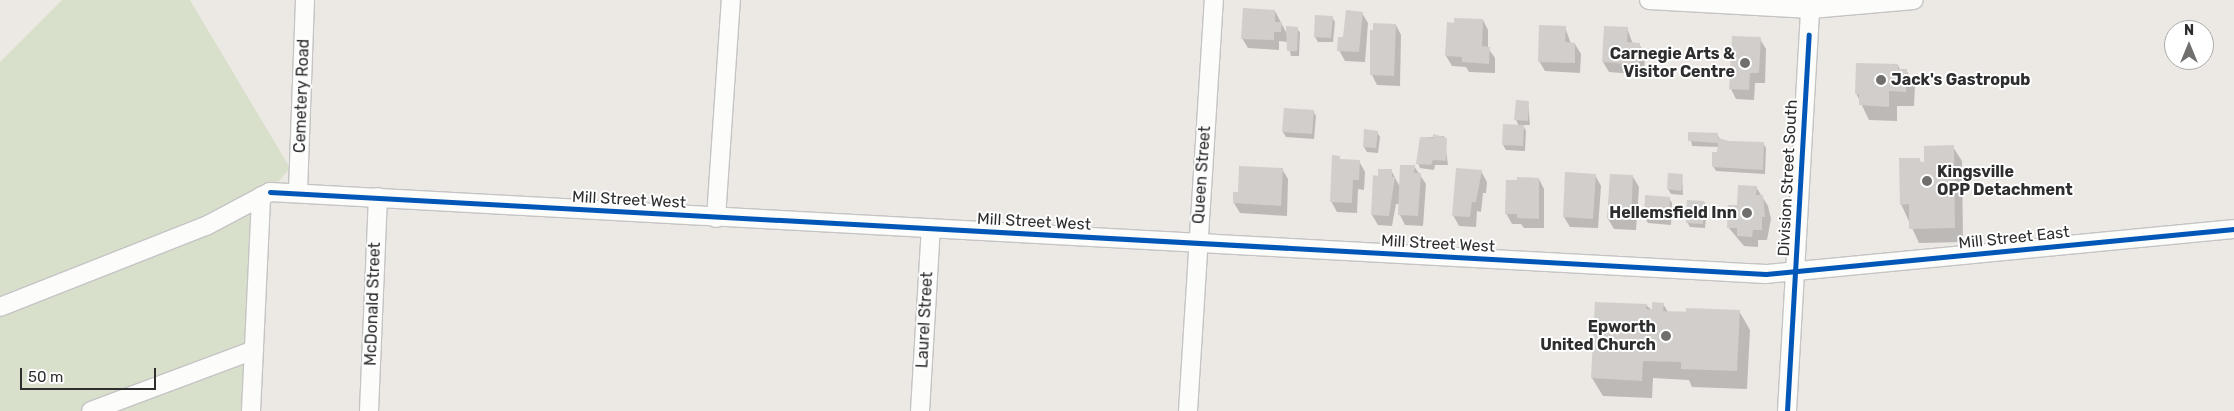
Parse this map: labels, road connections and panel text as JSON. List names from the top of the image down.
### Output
{
  "streets": {
    "street": [
      "Cemetery Road",
      "Queen Street",
      "Division Street South",
      "Mill Street West",
      "Mill Street East",
      "McDonald Street",
      "Laurel Street"
    ]
  },
  "crossings": [
    ["Cemetery Road", "Mill Street West"],
    ["Queen Street", "Mill Street West"],
    ["Division Street South", "Mill Street West"],
    ["Division Street South", "Mill Street East"],
    ["Mill Street West", "Mill Street East"],
    ["Mill Street West", "McDonald Street"],
    ["Mill Street West", "Laurel Street"]
  ],
  "places": [
    "Carnegie Arts & Visitor Centre",
    "Jack's Gastropub",
    "Kingsville OPP Detachment",
    "Hellemsfield Inn",
    "Epworth United Church"
  ],
  "scale_bar": "50 m",
  "north": "top"
}
